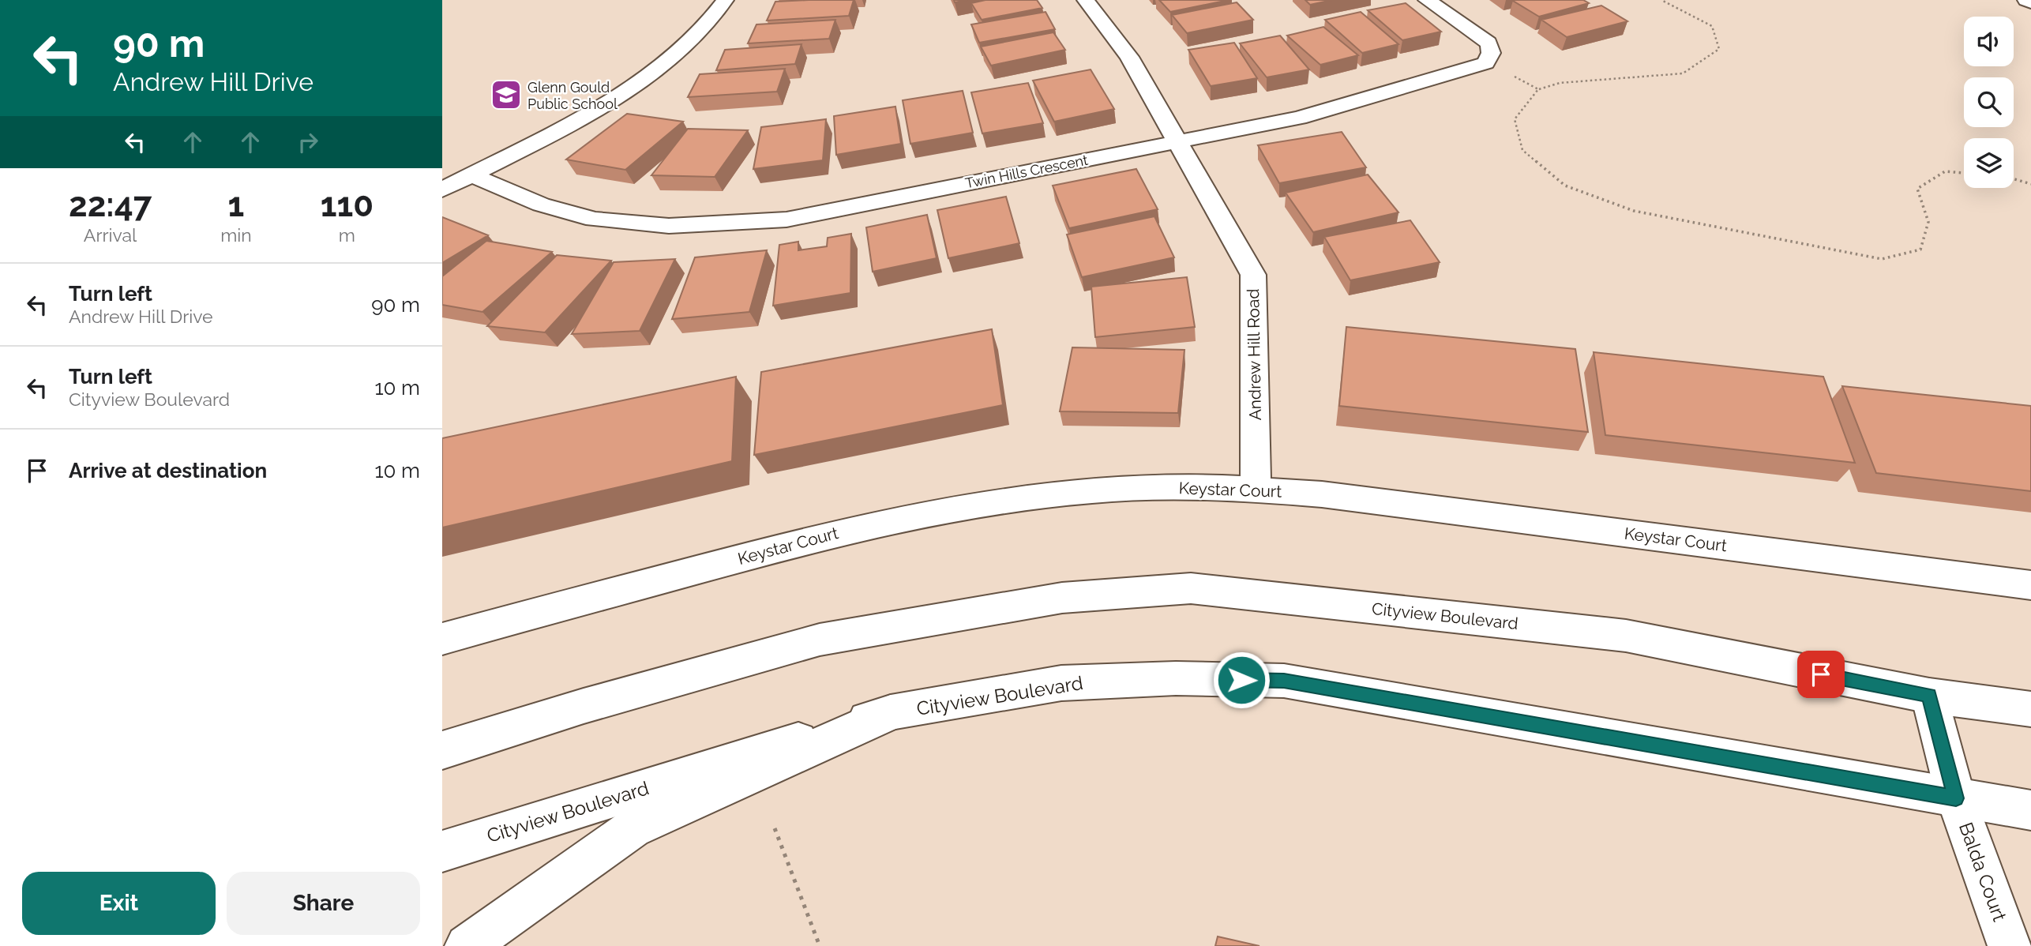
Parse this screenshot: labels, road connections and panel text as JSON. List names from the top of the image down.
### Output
{
  "streets": {
    "main road": [
      "Twin Hills Crescent",
      "Andrew Hill Road",
      "Keystar Court",
      "Cityview Boulevard",
      "Balda Court"
    ]
  },
  "crossings": [
    ["Twin Hills Crescent", "Andrew Hill Road"],
    ["Andrew Hill Road", "Keystar Court"],
    ["Cityview Boulevard", "Balda Court"]
  ],
  "places": {
    "school or university": ["Glenn Gould Public School"]
  },
  "page": {
    "turn": ["90 m", "Andrew Hill Drive"],
    "eta": [
      "22:47",
      "Arrival",
      "1",
      "min",
      "110",
      "m"
    ],
    "list": [
      {
        "name": "Turn left",
        "note": "Andrew Hill Drive",
        "value": "90 m"
      },
      {
        "name": "Turn left",
        "note": "Cityview Boulevard",
        "value": "10 m"
      },
      {
        "name": "Arrive at destination",
        "value": "10 m"
      }
    ],
    "buttons": ["Exit", "Share"]
  }
}
